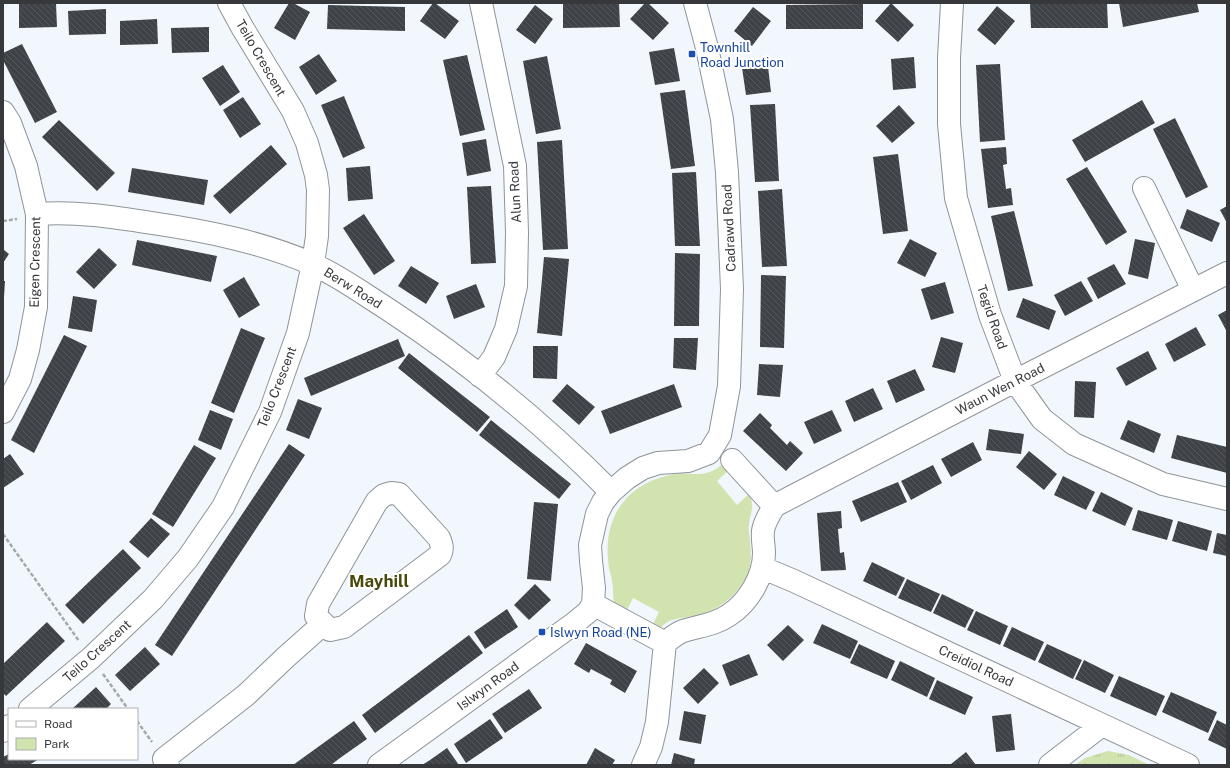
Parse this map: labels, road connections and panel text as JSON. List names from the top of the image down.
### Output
{
  "streets": {
    "street": [
      "Teilo Crescent",
      "Alun Road",
      "Cadrawd Road",
      "Eigen Crescent",
      "Berw Road",
      "Tegid Road",
      "Waun Wen Road",
      "Creidiol Road",
      "Islwyn Road"
    ]
  },
  "crossings": [
    ["Teilo Crescent", "Berw Road"],
    ["Alun Road", "Berw Road"],
    ["Cadrawd Road", "Berw Road"],
    ["Eigen Crescent", "Berw Road"],
    ["Tegid Road", "Waun Wen Road"]
  ],
  "districts": ["Mayhill"],
  "places": {
    "transit": ["Townhill Road Junction", "Islwyn Road (NE)"]
  },
  "legend": ["Road", "Park"]
}
